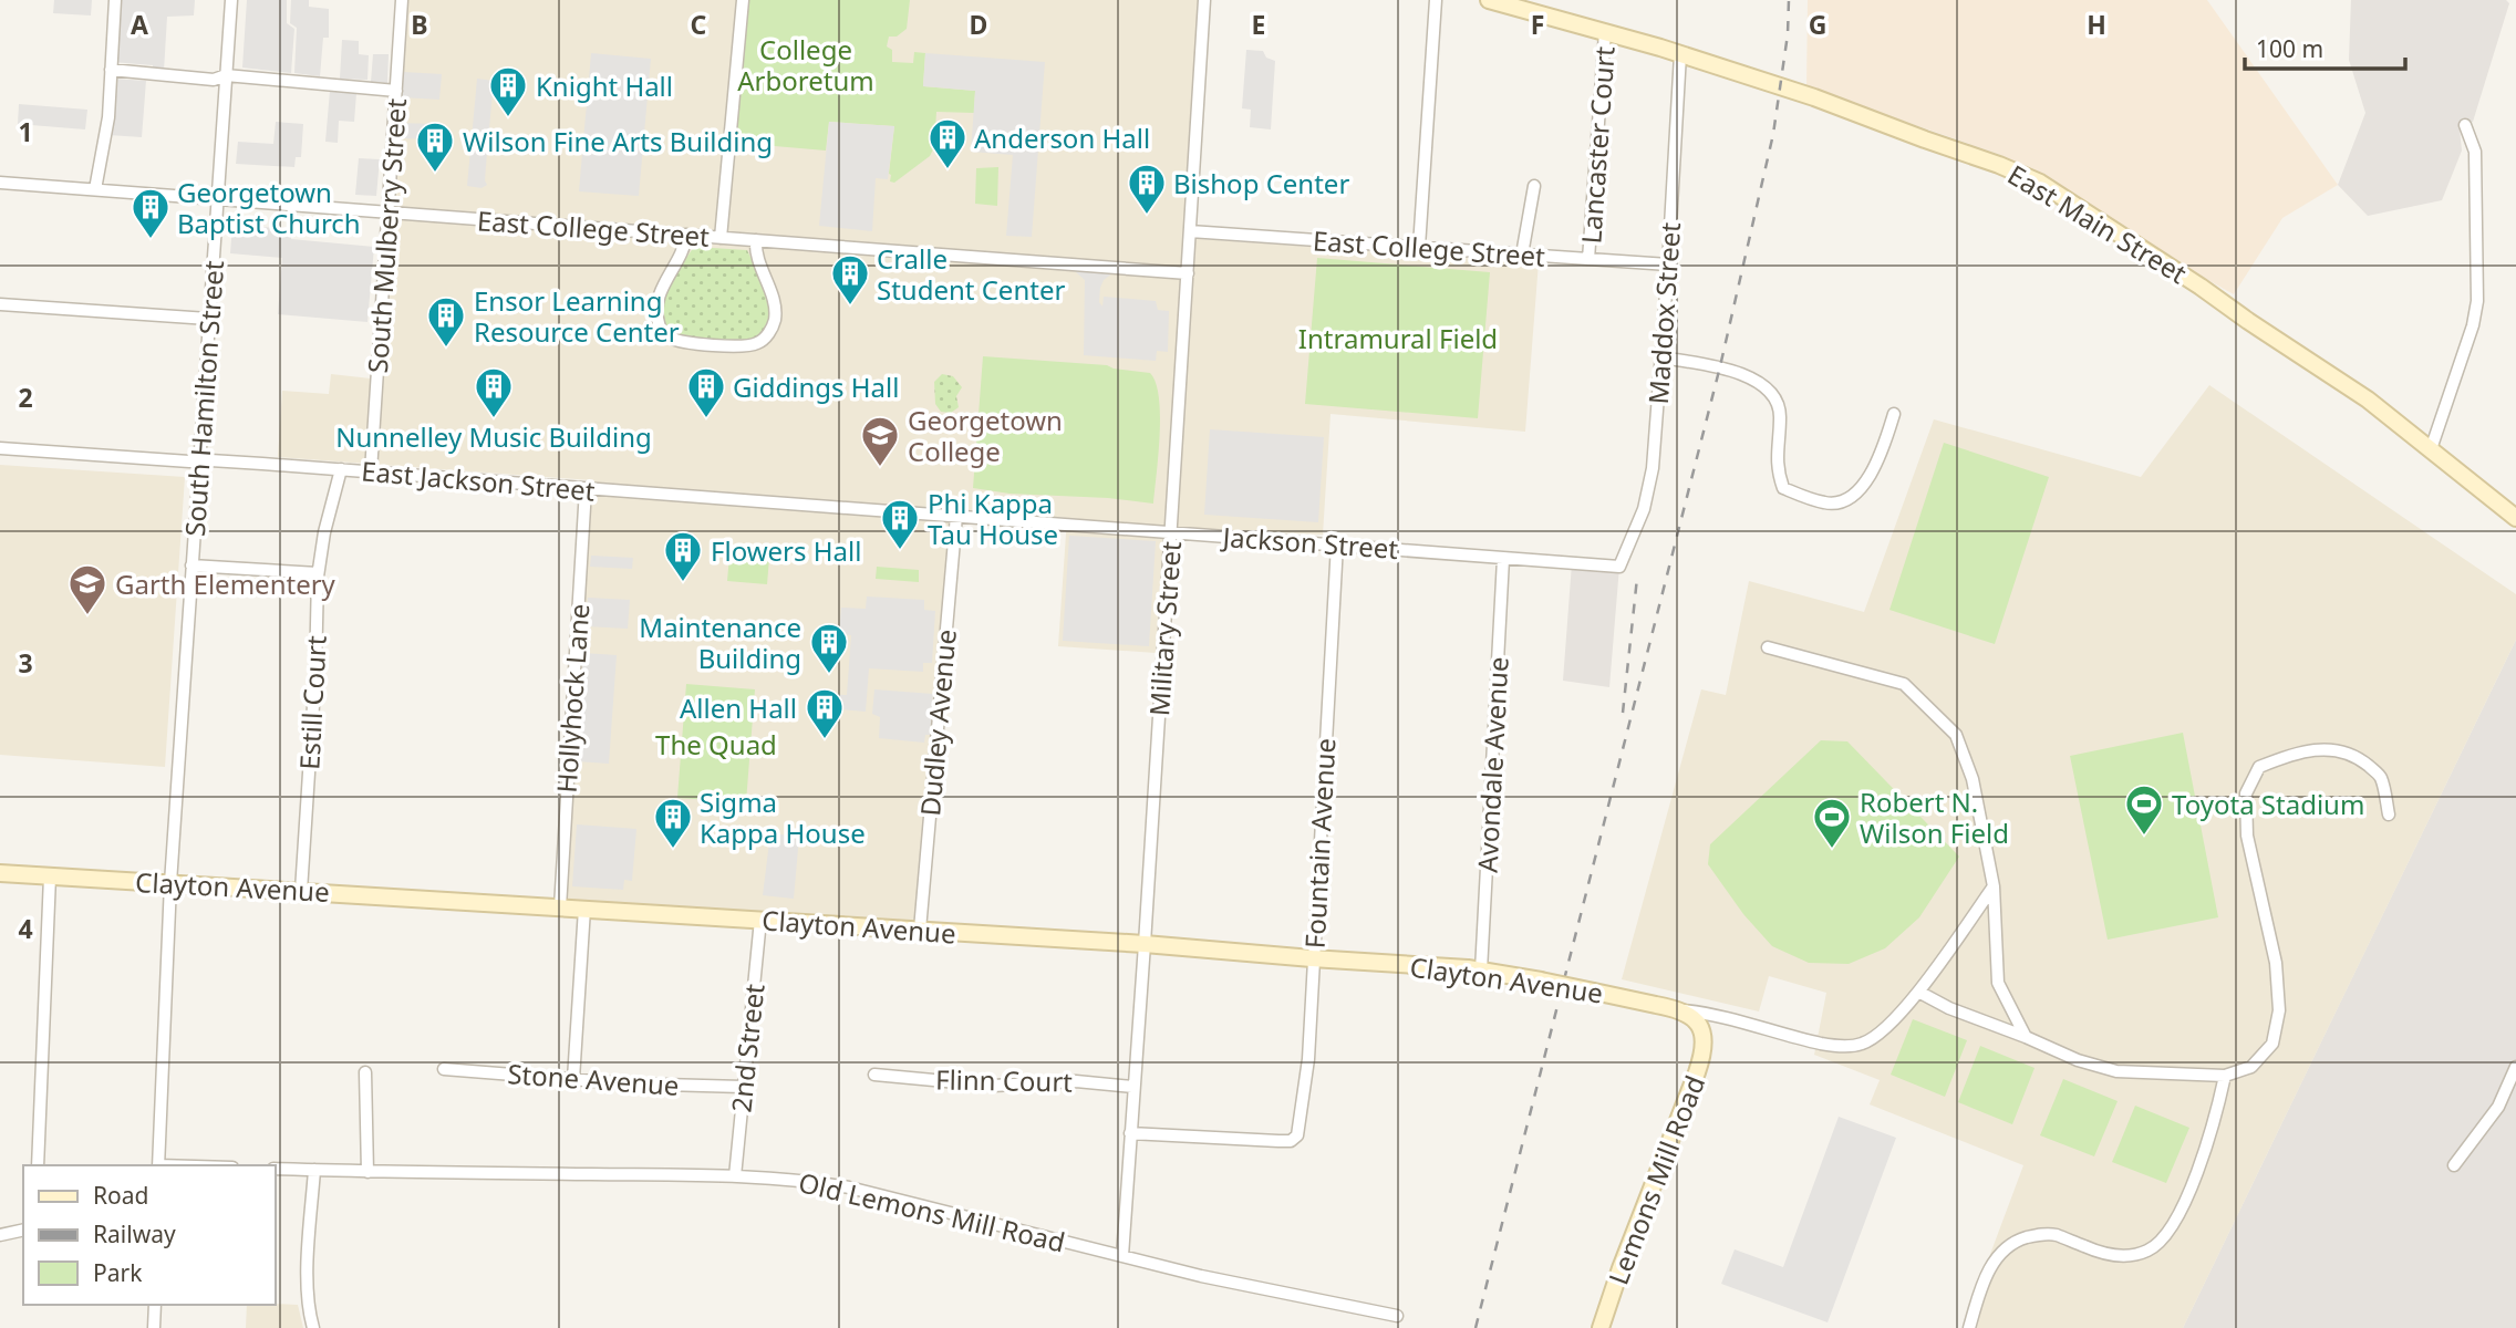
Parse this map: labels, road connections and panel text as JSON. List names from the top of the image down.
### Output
{
  "streets": {
    "street": [
      "Lancaster Court",
      "East Main Street",
      "East College Street",
      "South Mulberry Street",
      "Maddox Street",
      "South Hamilton Street",
      "East Jackson Street",
      "Jackson Street",
      "Military Street",
      "Hollyhock Lane",
      "Estill Court",
      "Dudley Avenue",
      "Avondale Avenue",
      "Fountain Avenue",
      "Clayton Avenue",
      "2nd Street",
      "Stone Avenue",
      "Flinn Court",
      "Lemons Mill Road",
      "Old Lemons Mill Road"
    ]
  },
  "crossings": [
    ["Lancaster Court", "East Main Street"],
    ["Lancaster Court", "East College Street"],
    ["East Main Street", "Maddox Street"],
    ["East College Street", "South Mulberry Street"],
    ["East College Street", "Maddox Street"],
    ["East College Street", "South Hamilton Street"],
    ["East College Street", "Military Street"],
    ["South Mulberry Street", "East Jackson Street"],
    ["Maddox Street", "Jackson Street"],
    ["South Hamilton Street", "East Jackson Street"],
    ["South Hamilton Street", "Clayton Avenue"],
    ["East Jackson Street", "Jackson Street"],
    ["East Jackson Street", "Hollyhock Lane"],
    ["East Jackson Street", "Estill Court"],
    ["East Jackson Street", "Dudley Avenue"],
    ["Jackson Street", "Military Street"],
    ["Jackson Street", "Dudley Avenue"],
    ["Jackson Street", "Avondale Avenue"],
    ["Jackson Street", "Fountain Avenue"],
    ["Military Street", "Fountain Avenue"],
    ["Military Street", "Clayton Avenue"],
    ["Military Street", "Flinn Court"],
    ["Military Street", "Old Lemons Mill Road"],
    ["Hollyhock Lane", "Clayton Avenue"],
    ["Estill Court", "Clayton Avenue"],
    ["Dudley Avenue", "Clayton Avenue"],
    ["Avondale Avenue", "Clayton Avenue"],
    ["Fountain Avenue", "Clayton Avenue"],
    ["Clayton Avenue", "2nd Street"],
    ["Clayton Avenue", "Lemons Mill Road"],
    ["2nd Street", "Stone Avenue"],
    ["2nd Street", "Old Lemons Mill Road"]
  ],
  "parks": ["College Arboretum", "Intramural Field", "The Quad"],
  "places": {
    "building": [
      "Knight Hall",
      "Anderson Hall",
      "Wilson Fine Arts Building",
      "Bishop Center",
      "Georgetown Baptist Church",
      "Cralle Student Center",
      "Ensor Learning Resource Center",
      "Nunnelley Music Building",
      "Giddings Hall",
      "Phi Kappa Tau House",
      "Flowers Hall",
      "Maintenance Building",
      "Allen Hall",
      "Sigma Kappa House"
    ],
    "school or university": ["Georgetown College", "Garth Elementery"],
    "sports": ["Toyota Stadium", "Robert N. Wilson Field"]
  },
  "legend": ["Road", "Railway", "Park"],
  "scale_bar": "100 m",
  "grid": {
    "columns": [
      "A",
      "B",
      "C",
      "D",
      "E",
      "F",
      "G",
      "H"
    ],
    "rows": [
      "1",
      "2",
      "3",
      "4"
    ]
  }
}
